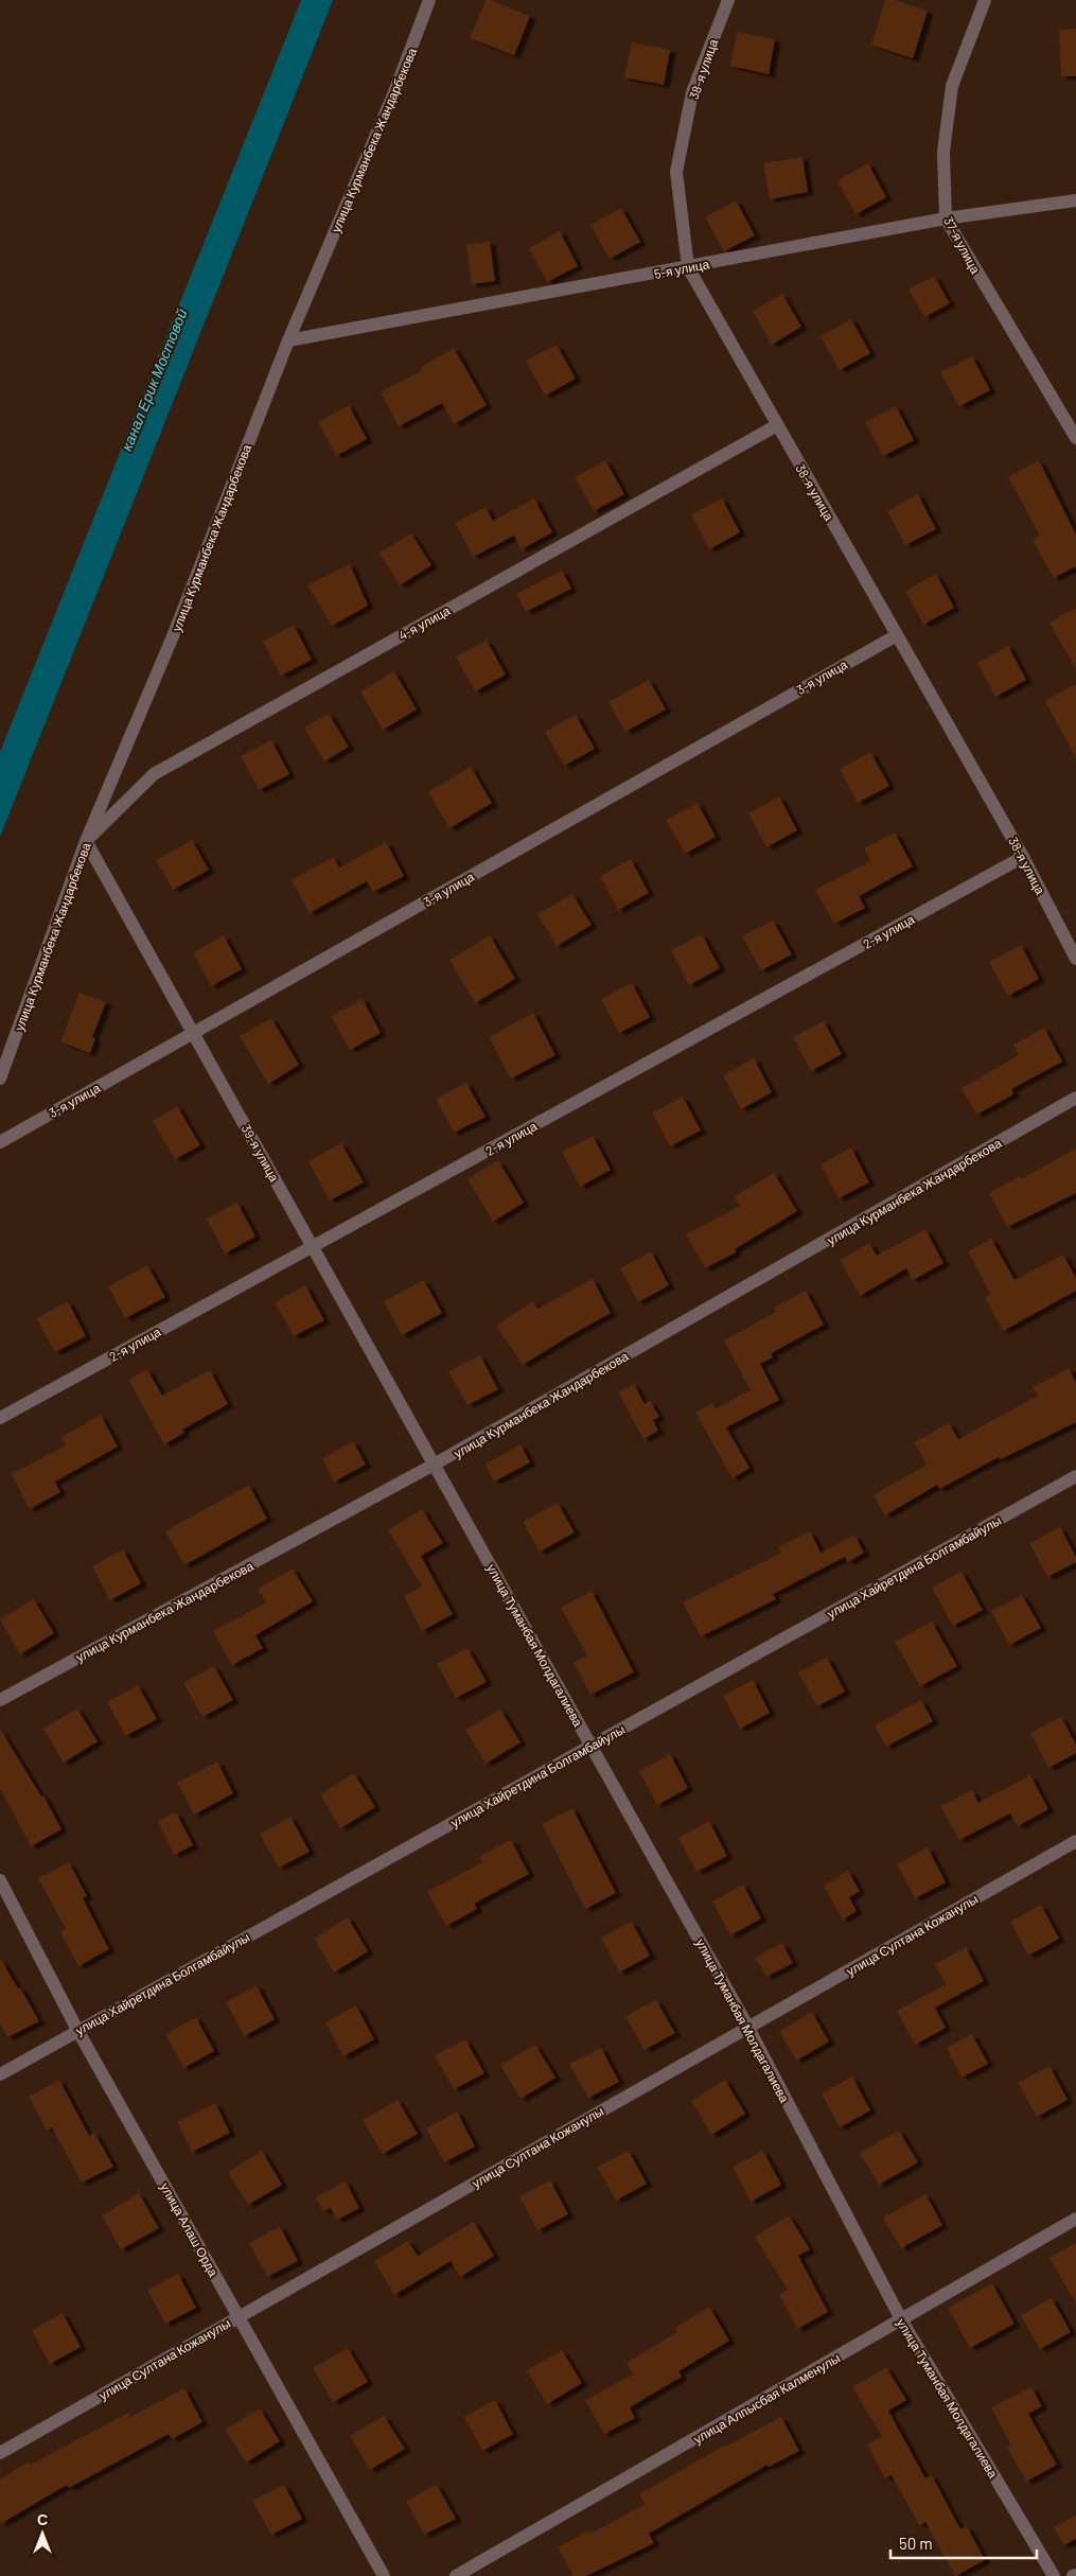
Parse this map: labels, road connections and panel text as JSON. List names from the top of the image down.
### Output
{
  "streets": {
    "street": [
      "38-я улица",
      "улица Курманбека Жандарбекова",
      "37-я улица",
      "5-я улица",
      "4-я улица",
      "3-я улица",
      "2-я улица",
      "39-я улица",
      "улица Хайретдина Болгамбайулы",
      "улица Туманбая Молдагалиева",
      "улица Султана Кожанулы",
      "улица Алаш Орда",
      "улица Алпысбая Калменулы"
    ]
  },
  "crossings": [
    ["38-я улица", "5-я улица"],
    ["38-я улица", "4-я улица"],
    ["38-я улица", "3-я улица"],
    ["38-я улица", "2-я улица"],
    ["улица Курманбека Жандарбекова", "5-я улица"],
    ["улица Курманбека Жандарбекова", "4-я улица"],
    ["улица Курманбека Жандарбекова", "39-я улица"],
    ["улица Курманбека Жандарбекова", "улица Туманбая Молдагалиева"],
    ["37-я улица", "5-я улица"],
    ["4-я улица", "39-я улица"],
    ["3-я улица", "39-я улица"],
    ["2-я улица", "39-я улица"],
    ["39-я улица", "улица Туманбая Молдагалиева"],
    ["улица Хайретдина Болгамбайулы", "улица Туманбая Молдагалиева"],
    ["улица Хайретдина Болгамбайулы", "улица Алаш Орда"],
    ["улица Туманбая Молдагалиева", "улица Султана Кожанулы"],
    ["улица Туманбая Молдагалиева", "улица Алпысбая Калменулы"],
    ["улица Султана Кожанулы", "улица Алаш Орда"]
  ],
  "water": ["канал Ерик Мостовой"],
  "scale_bar": "50 m",
  "north": "top"
}
